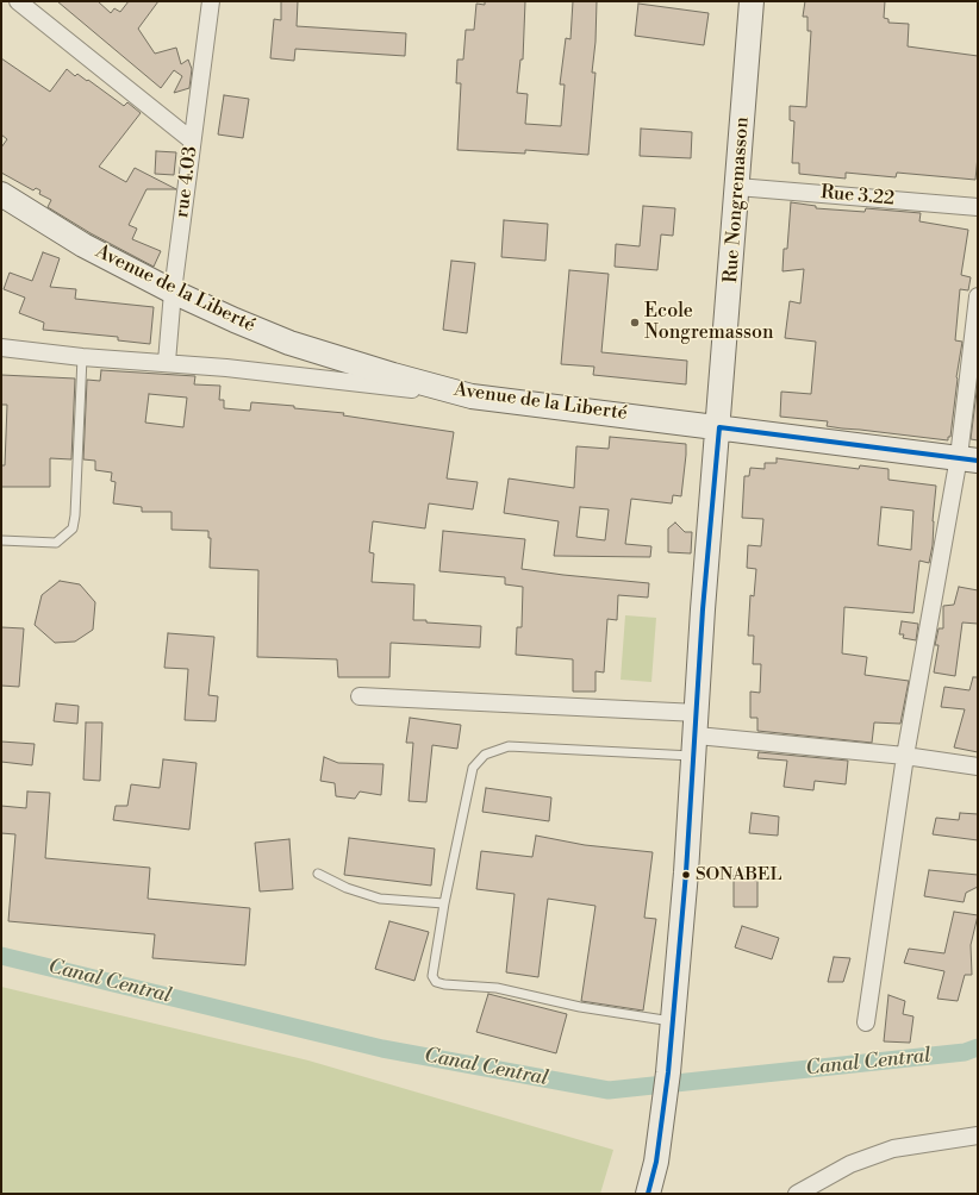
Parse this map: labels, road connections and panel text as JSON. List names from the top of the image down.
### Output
{
  "streets": {
    "street": [
      "rue 4.03",
      "Rue 3.22",
      "Rue Nongremasson",
      "Avenue de la Liberté"
    ]
  },
  "crossings": [
    ["rue 4.03", "Avenue de la Liberté"],
    ["Rue 3.22", "Rue Nongremasson"],
    ["Rue Nongremasson", "Avenue de la Liberté"]
  ],
  "water": ["Canal Central"],
  "places": ["Ecole Nongremasson", "SONABEL"]
}
